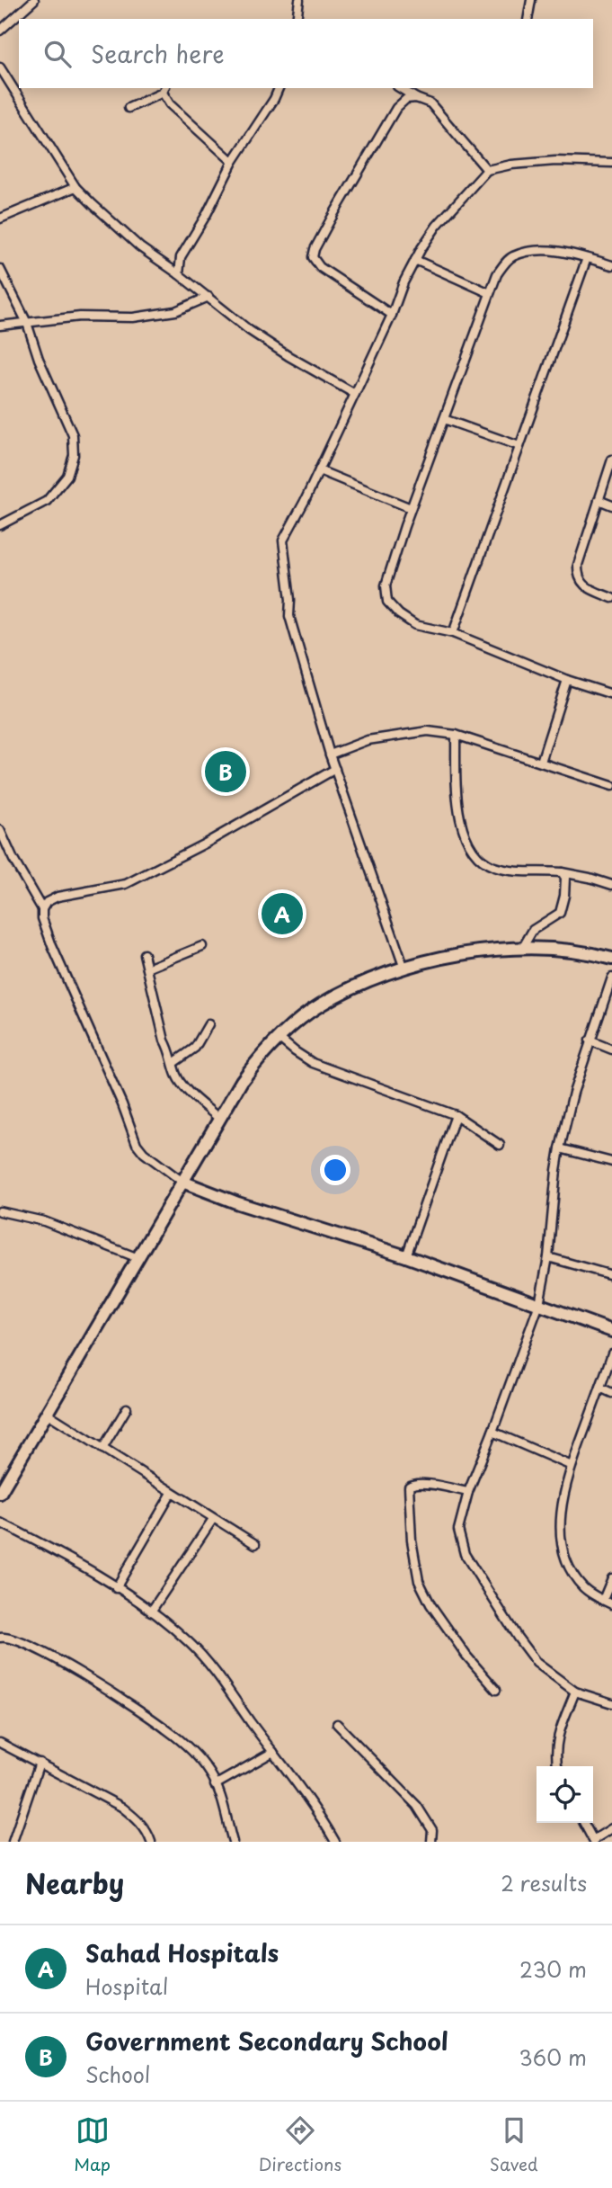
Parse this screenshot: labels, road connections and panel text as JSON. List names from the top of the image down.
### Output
{
  "page": {
    "search": "Search here",
    "pins": ["B", "A"],
    "heading": ["Nearby", "2 results"],
    "list": [
      {
        "mark": "A",
        "name": "Sahad Hospitals",
        "note": "Hospital",
        "value": "230 m"
      },
      {
        "mark": "B",
        "name": "Government Secondary School",
        "note": "School",
        "value": "360 m"
      }
    ],
    "nav": ["Map", "Directions", "Saved"]
  }
}
